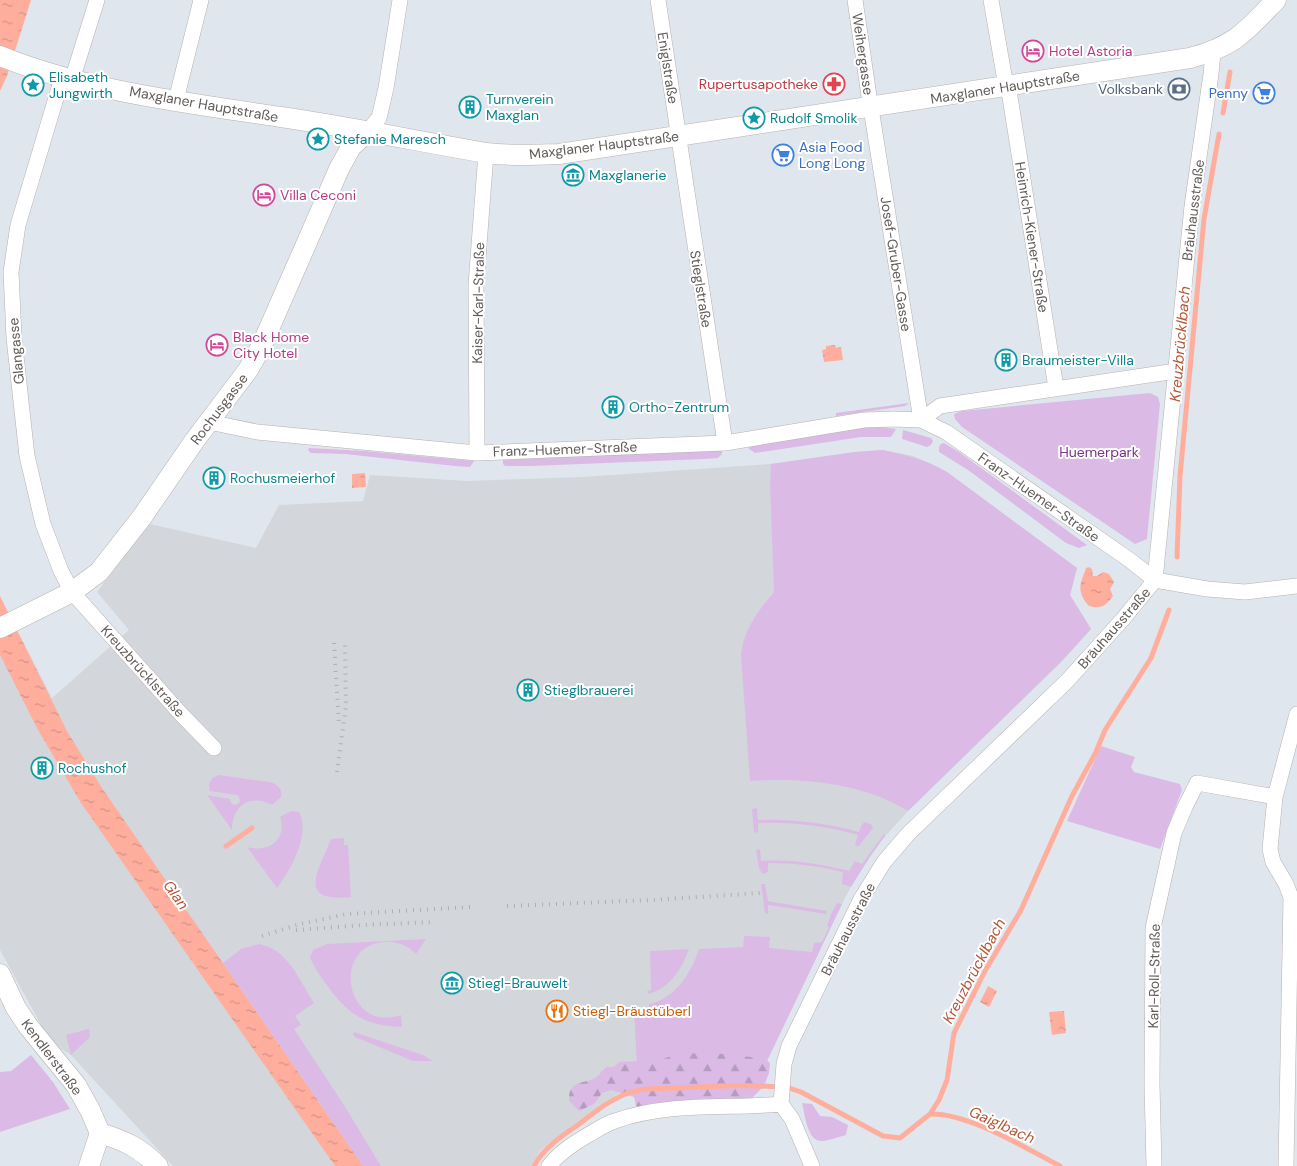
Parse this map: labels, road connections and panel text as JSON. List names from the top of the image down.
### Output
{
  "streets": {
    "street": [
      "Weihergasse",
      "Eniglstraße",
      "Maxglaner Hauptstraße",
      "Bräuhausstraße",
      "Heinrich-Kiener-Straße",
      "Josef-Gruber-Gasse",
      "Stieglstraße",
      "Kaiser-Karl-Straße",
      "Glangasse",
      "Rochusgasse",
      "Franz-Huemer-Straße",
      "Kreuzbrücklstraße",
      "Karl-Roll-Straße",
      "Kendlerstraße"
    ]
  },
  "crossings": [
    ["Weihergasse", "Maxglaner Hauptstraße"],
    ["Weihergasse", "Josef-Gruber-Gasse"],
    ["Eniglstraße", "Maxglaner Hauptstraße"],
    ["Eniglstraße", "Stieglstraße"],
    ["Maxglaner Hauptstraße", "Bräuhausstraße"],
    ["Maxglaner Hauptstraße", "Heinrich-Kiener-Straße"],
    ["Maxglaner Hauptstraße", "Josef-Gruber-Gasse"],
    ["Maxglaner Hauptstraße", "Stieglstraße"],
    ["Maxglaner Hauptstraße", "Kaiser-Karl-Straße"],
    ["Maxglaner Hauptstraße", "Glangasse"],
    ["Maxglaner Hauptstraße", "Rochusgasse"],
    ["Bräuhausstraße", "Franz-Huemer-Straße"],
    ["Josef-Gruber-Gasse", "Franz-Huemer-Straße"],
    ["Stieglstraße", "Franz-Huemer-Straße"],
    ["Kaiser-Karl-Straße", "Franz-Huemer-Straße"],
    ["Glangasse", "Rochusgasse"],
    ["Glangasse", "Kreuzbrücklstraße"],
    ["Rochusgasse", "Franz-Huemer-Straße"],
    ["Rochusgasse", "Kreuzbrücklstraße"]
  ],
  "water": ["Kreuzbrücklbach", "Glan", "Gaiglbach"],
  "parks": ["Huemerpark"],
  "places": {
    "hotel": ["Hotel Astoria", "Villa Ceconi", "Black Home City Hotel"],
    "pharmacy": ["Rupertusapotheke"],
    "place": ["Elisabeth Jungwirth", "Rudolf Smolik", "Stefanie Maresch"],
    "bank": ["Volksbank"],
    "supermarket": ["Penny", "Asia Food Long Long"],
    "building": [
      "Turnverein Maxglan",
      "Braumeister-Villa",
      "Ortho-Zentrum",
      "Rochusmeierhof",
      "Stieglbrauerei",
      "Rochushof"
    ],
    "museum": ["Maxglanerie", "Stiegl-Brauwelt"],
    "restaurant": ["Stiegl-Bräustüberl"]
  }
}
